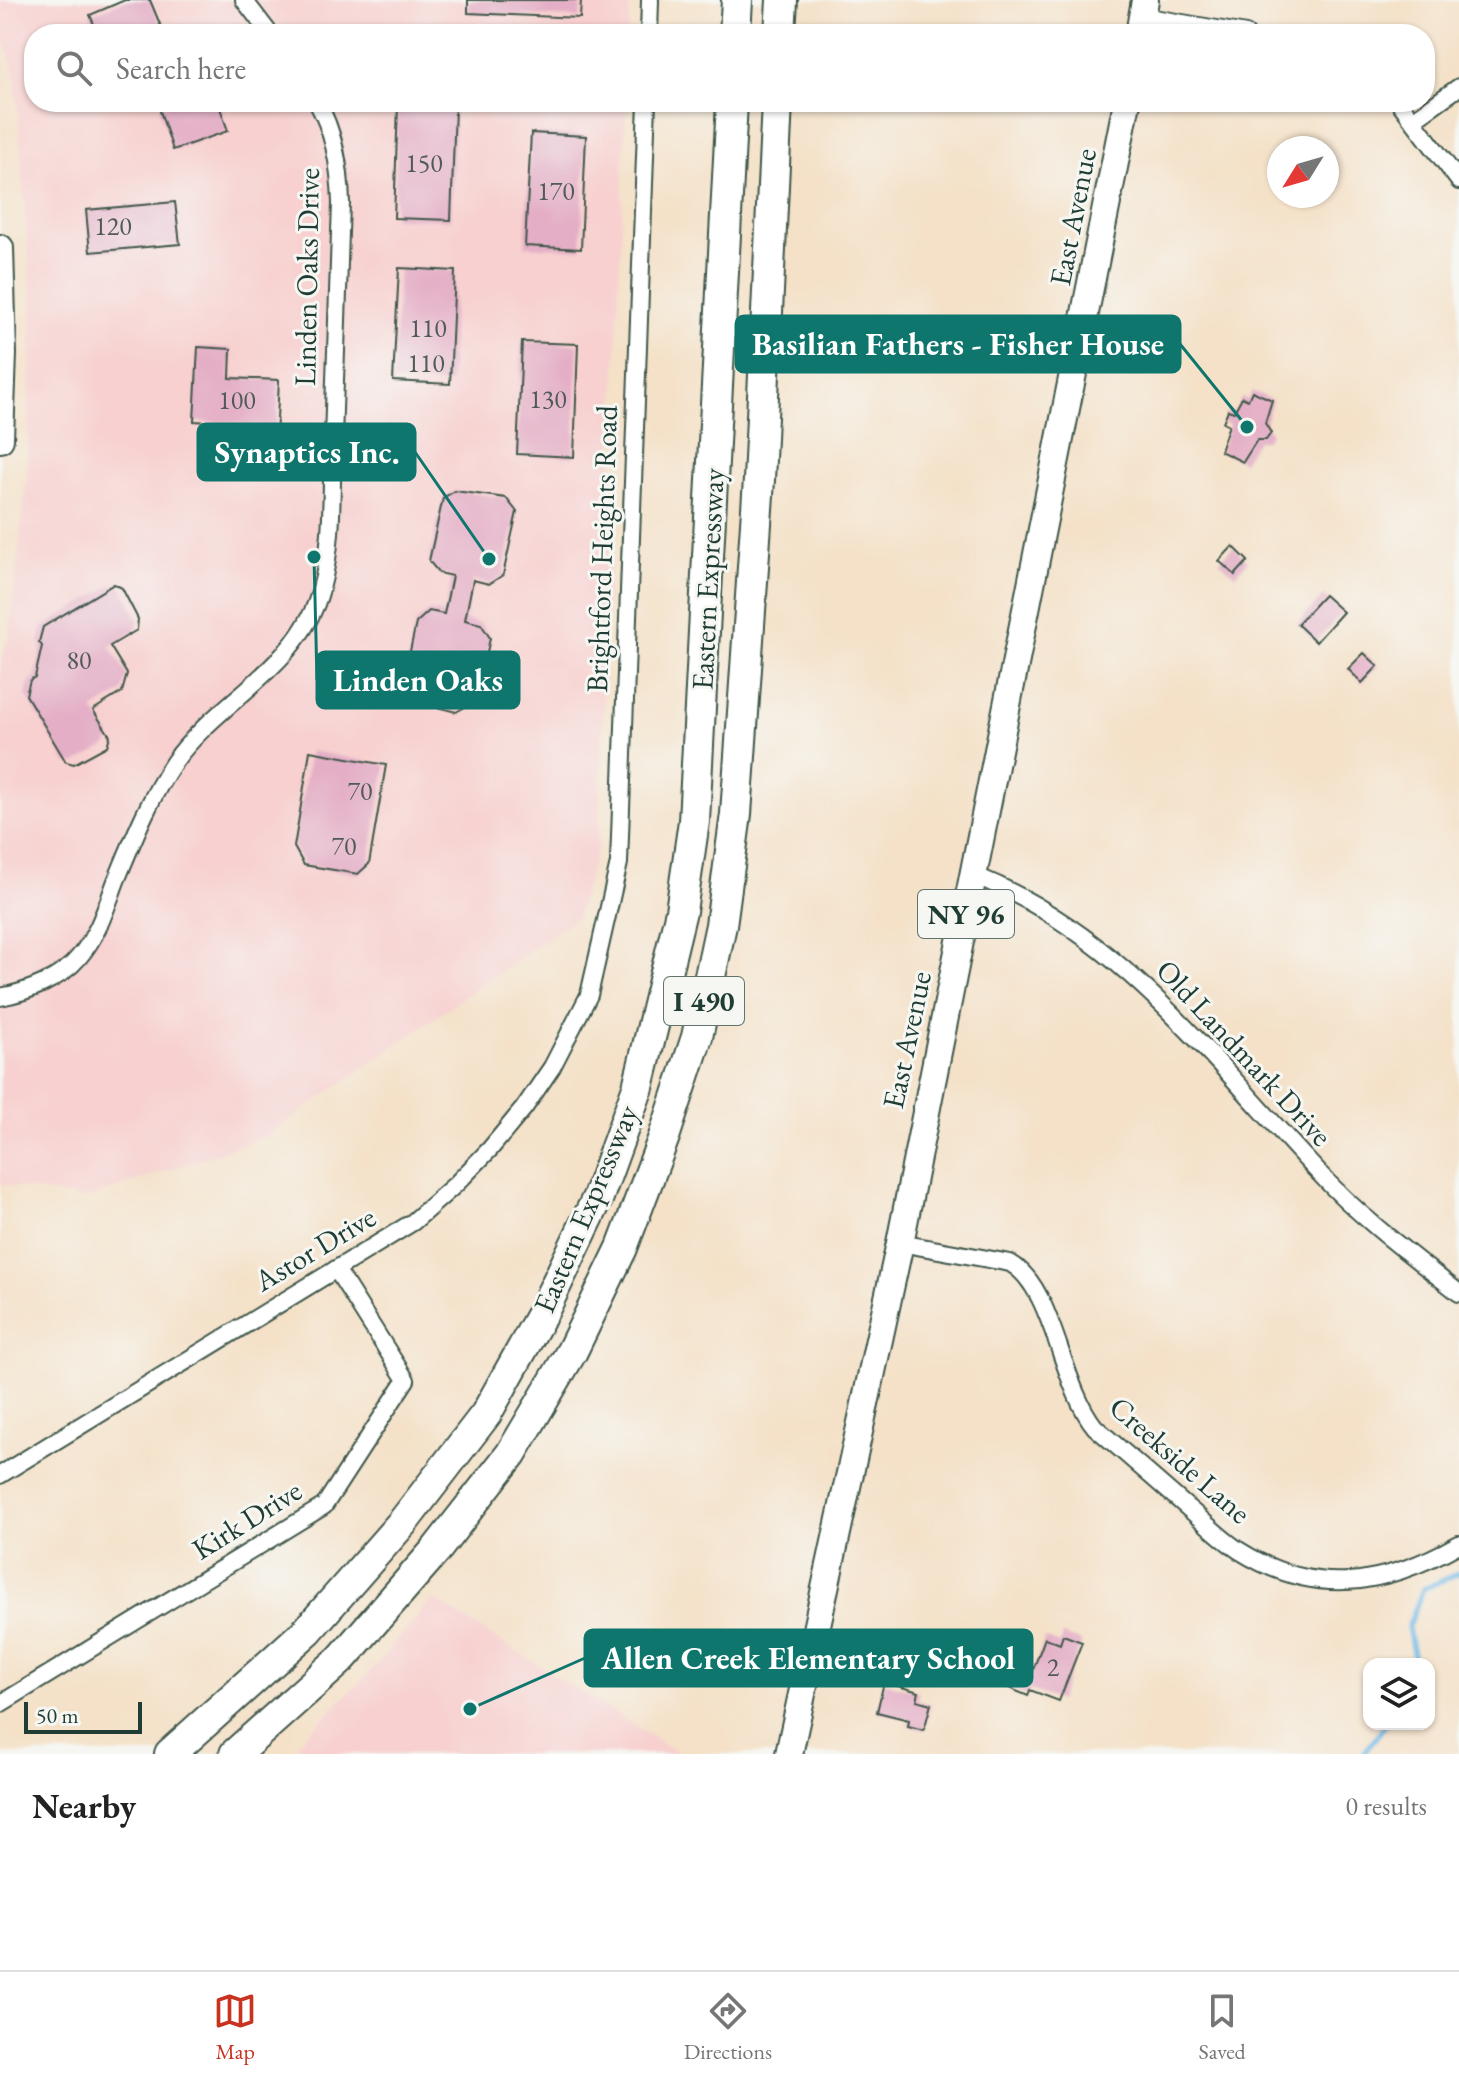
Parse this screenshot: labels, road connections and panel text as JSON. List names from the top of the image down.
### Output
{
  "streets": {
    "highway": ["Eastern Expressway", "I 490"],
    "main road": ["East Avenue", "NY 96"],
    "street": [
      "Linden Oaks Drive",
      "Brightford Heights Road",
      "Old Landmark Drive",
      "Astor Drive",
      "Creekside Lane",
      "Kirk Drive"
    ]
  },
  "crossings": [
    ["East Avenue", "Old Landmark Drive"],
    ["East Avenue", "Creekside Lane"],
    ["Brightford Heights Road", "Astor Drive"],
    ["Astor Drive", "Kirk Drive"]
  ],
  "places": [
    "Basilian Fathers - Fisher House",
    "Linden Oaks",
    "Synaptics Inc.",
    "Allen Creek Elementary School"
  ],
  "house_numbers": [
    "150",
    "170",
    "120",
    "110",
    "110",
    "130",
    "100",
    "80",
    "70",
    "70",
    "2"
  ],
  "scale_bar": "50 m",
  "north": "bottom left",
  "page": {
    "search": "Search here",
    "scale": "50 m",
    "heading": ["Nearby", "0 results"],
    "nav": ["Map", "Directions", "Saved"]
  }
}
